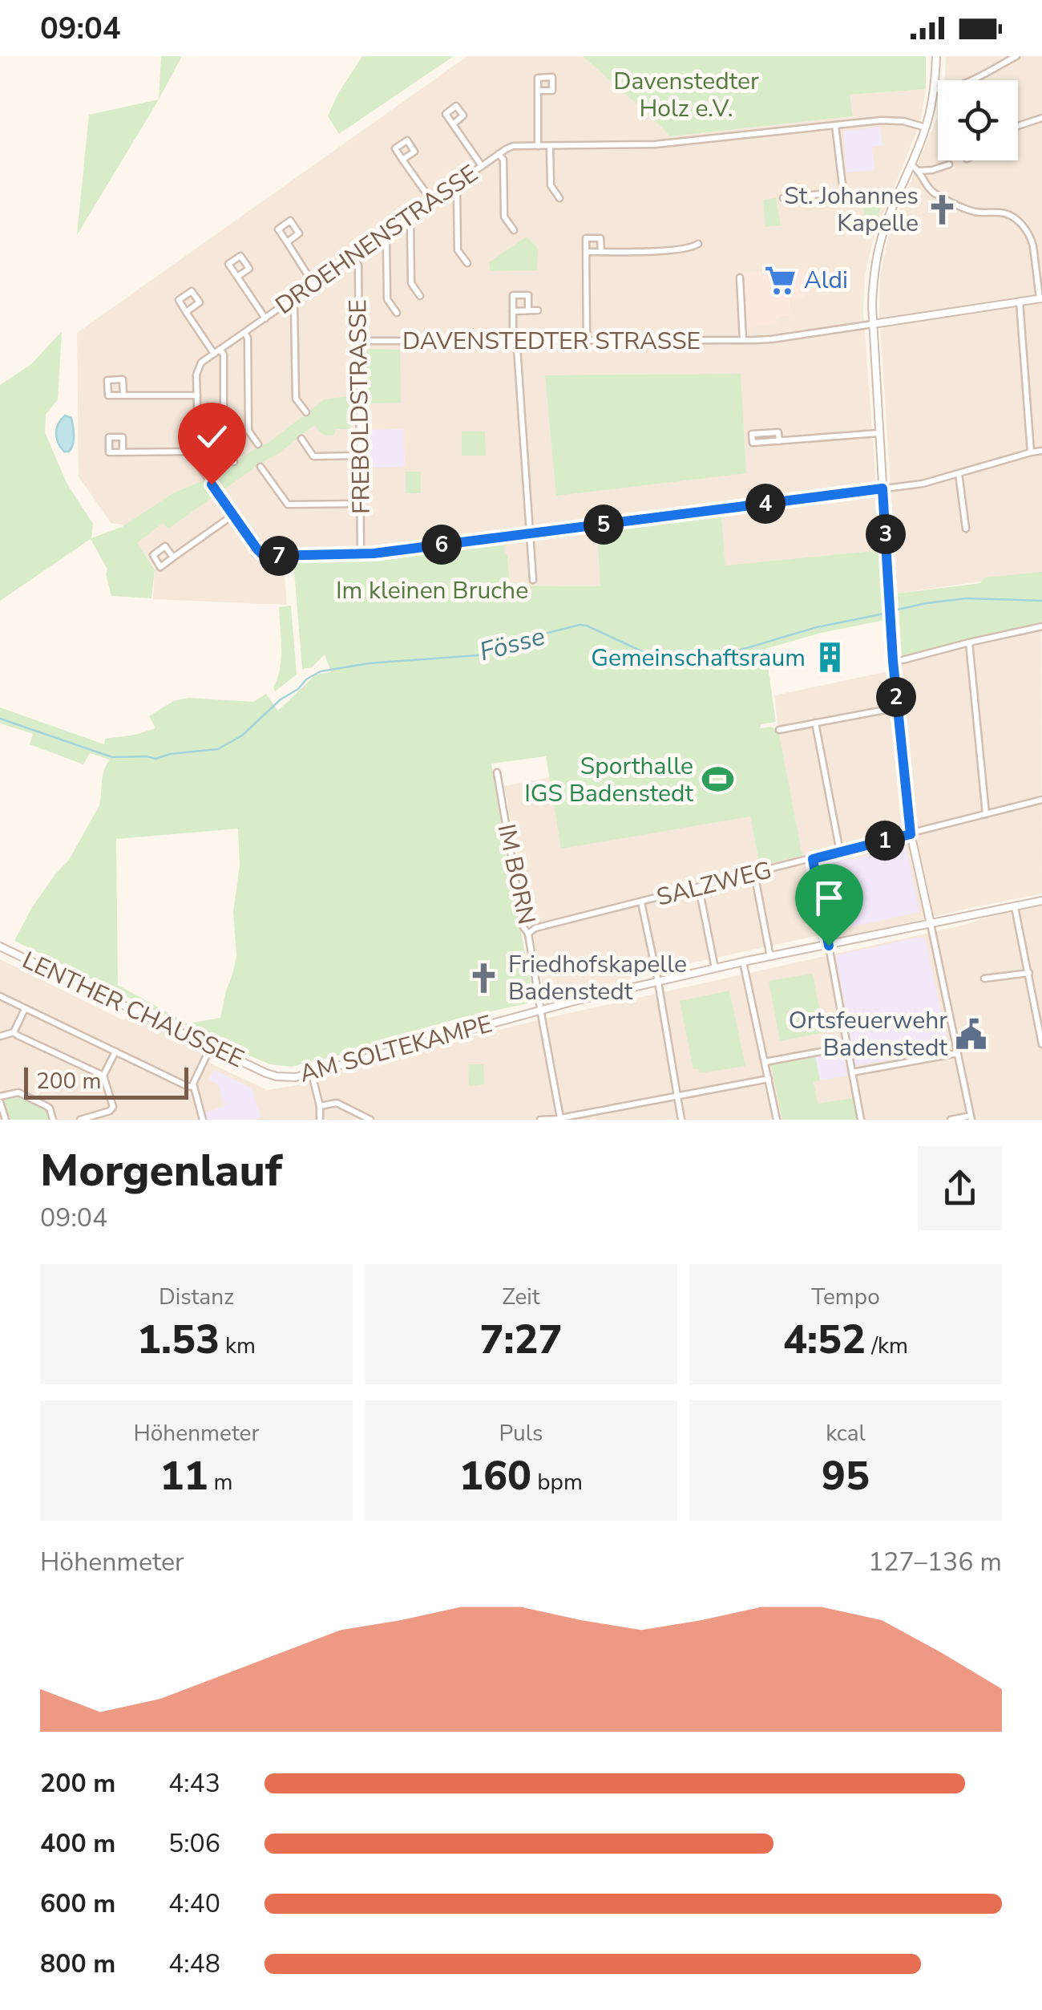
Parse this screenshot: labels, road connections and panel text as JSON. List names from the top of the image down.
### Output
{
  "streets": {
    "street": [
      "DROEHNENSTRASSE",
      "DAVENSTEDTER STRASSE",
      "FREBOLDSTRASSE",
      "IM BORN",
      "SALZWEG",
      "LENTHER CHAUSSEE",
      "AM SOLTEKAMPE"
    ]
  },
  "crossings": [
    ["DROEHNENSTRASSE", "FREBOLDSTRASSE"],
    ["DAVENSTEDTER STRASSE", "FREBOLDSTRASSE"],
    ["IM BORN", "SALZWEG"],
    ["IM BORN", "AM SOLTEKAMPE"],
    ["LENTHER CHAUSSEE", "AM SOLTEKAMPE"]
  ],
  "water": ["Fösse"],
  "parks": ["Davenstedter Holz e.V.", "Im kleinen Bruche"],
  "places": {
    "church": ["St. Johannes Kapelle", "Friedhofskapelle Badenstedt"],
    "supermarket": ["Aldi"],
    "building": ["Gemeinschaftsraum"],
    "sports": ["Sporthalle IGS Badenstedt"],
    "public building": ["Ortsfeuerwehr Badenstedt"]
  },
  "scale_bar": "200 m",
  "page": {
    "status": "09:04",
    "pins": [
      "4",
      "5",
      "3",
      "6",
      "7",
      "2",
      "1"
    ],
    "scale": "200 m",
    "heading": ["Morgenlauf", "09:04"],
    "stats": [
      ["Distanz", "1.53 km"],
      ["Zeit", "7:27"],
      ["Tempo", "4:52 /km"],
      ["Höhenmeter", "11 m"],
      ["Puls", "160 bpm"],
      ["kcal", "95"]
    ],
    "chart": ["Höhenmeter", "127–136 m"],
    "list": [
      {
        "name": "200 m",
        "note": "4:43"
      },
      {
        "name": "400 m",
        "note": "5:06"
      },
      {
        "name": "600 m",
        "note": "4:40"
      },
      {
        "name": "800 m",
        "note": "4:48"
      }
    ]
  }
}
